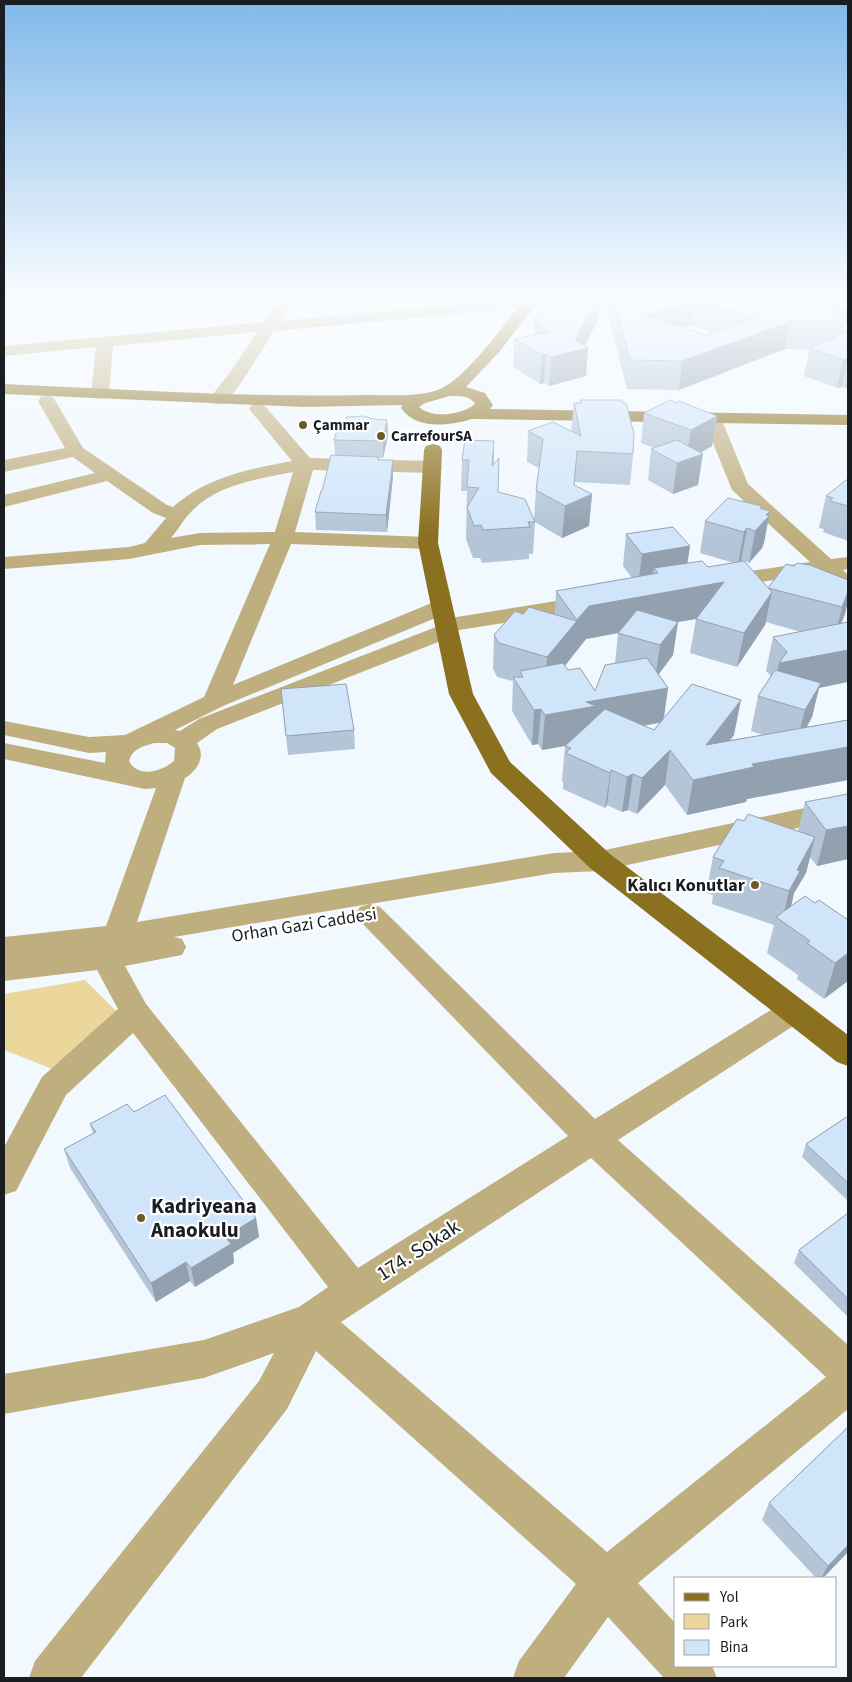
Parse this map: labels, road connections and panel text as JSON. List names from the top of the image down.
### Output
{
  "streets": {
    "street": ["Orhan Gazi Caddesi", "174. Sokak"]
  },
  "places": [
    "Çammar",
    "CarrefourSA",
    "Kalıcı Konutlar",
    "Kadriyeana Anaokulu"
  ],
  "legend": ["Yol", "Park", "Bina"]
}
